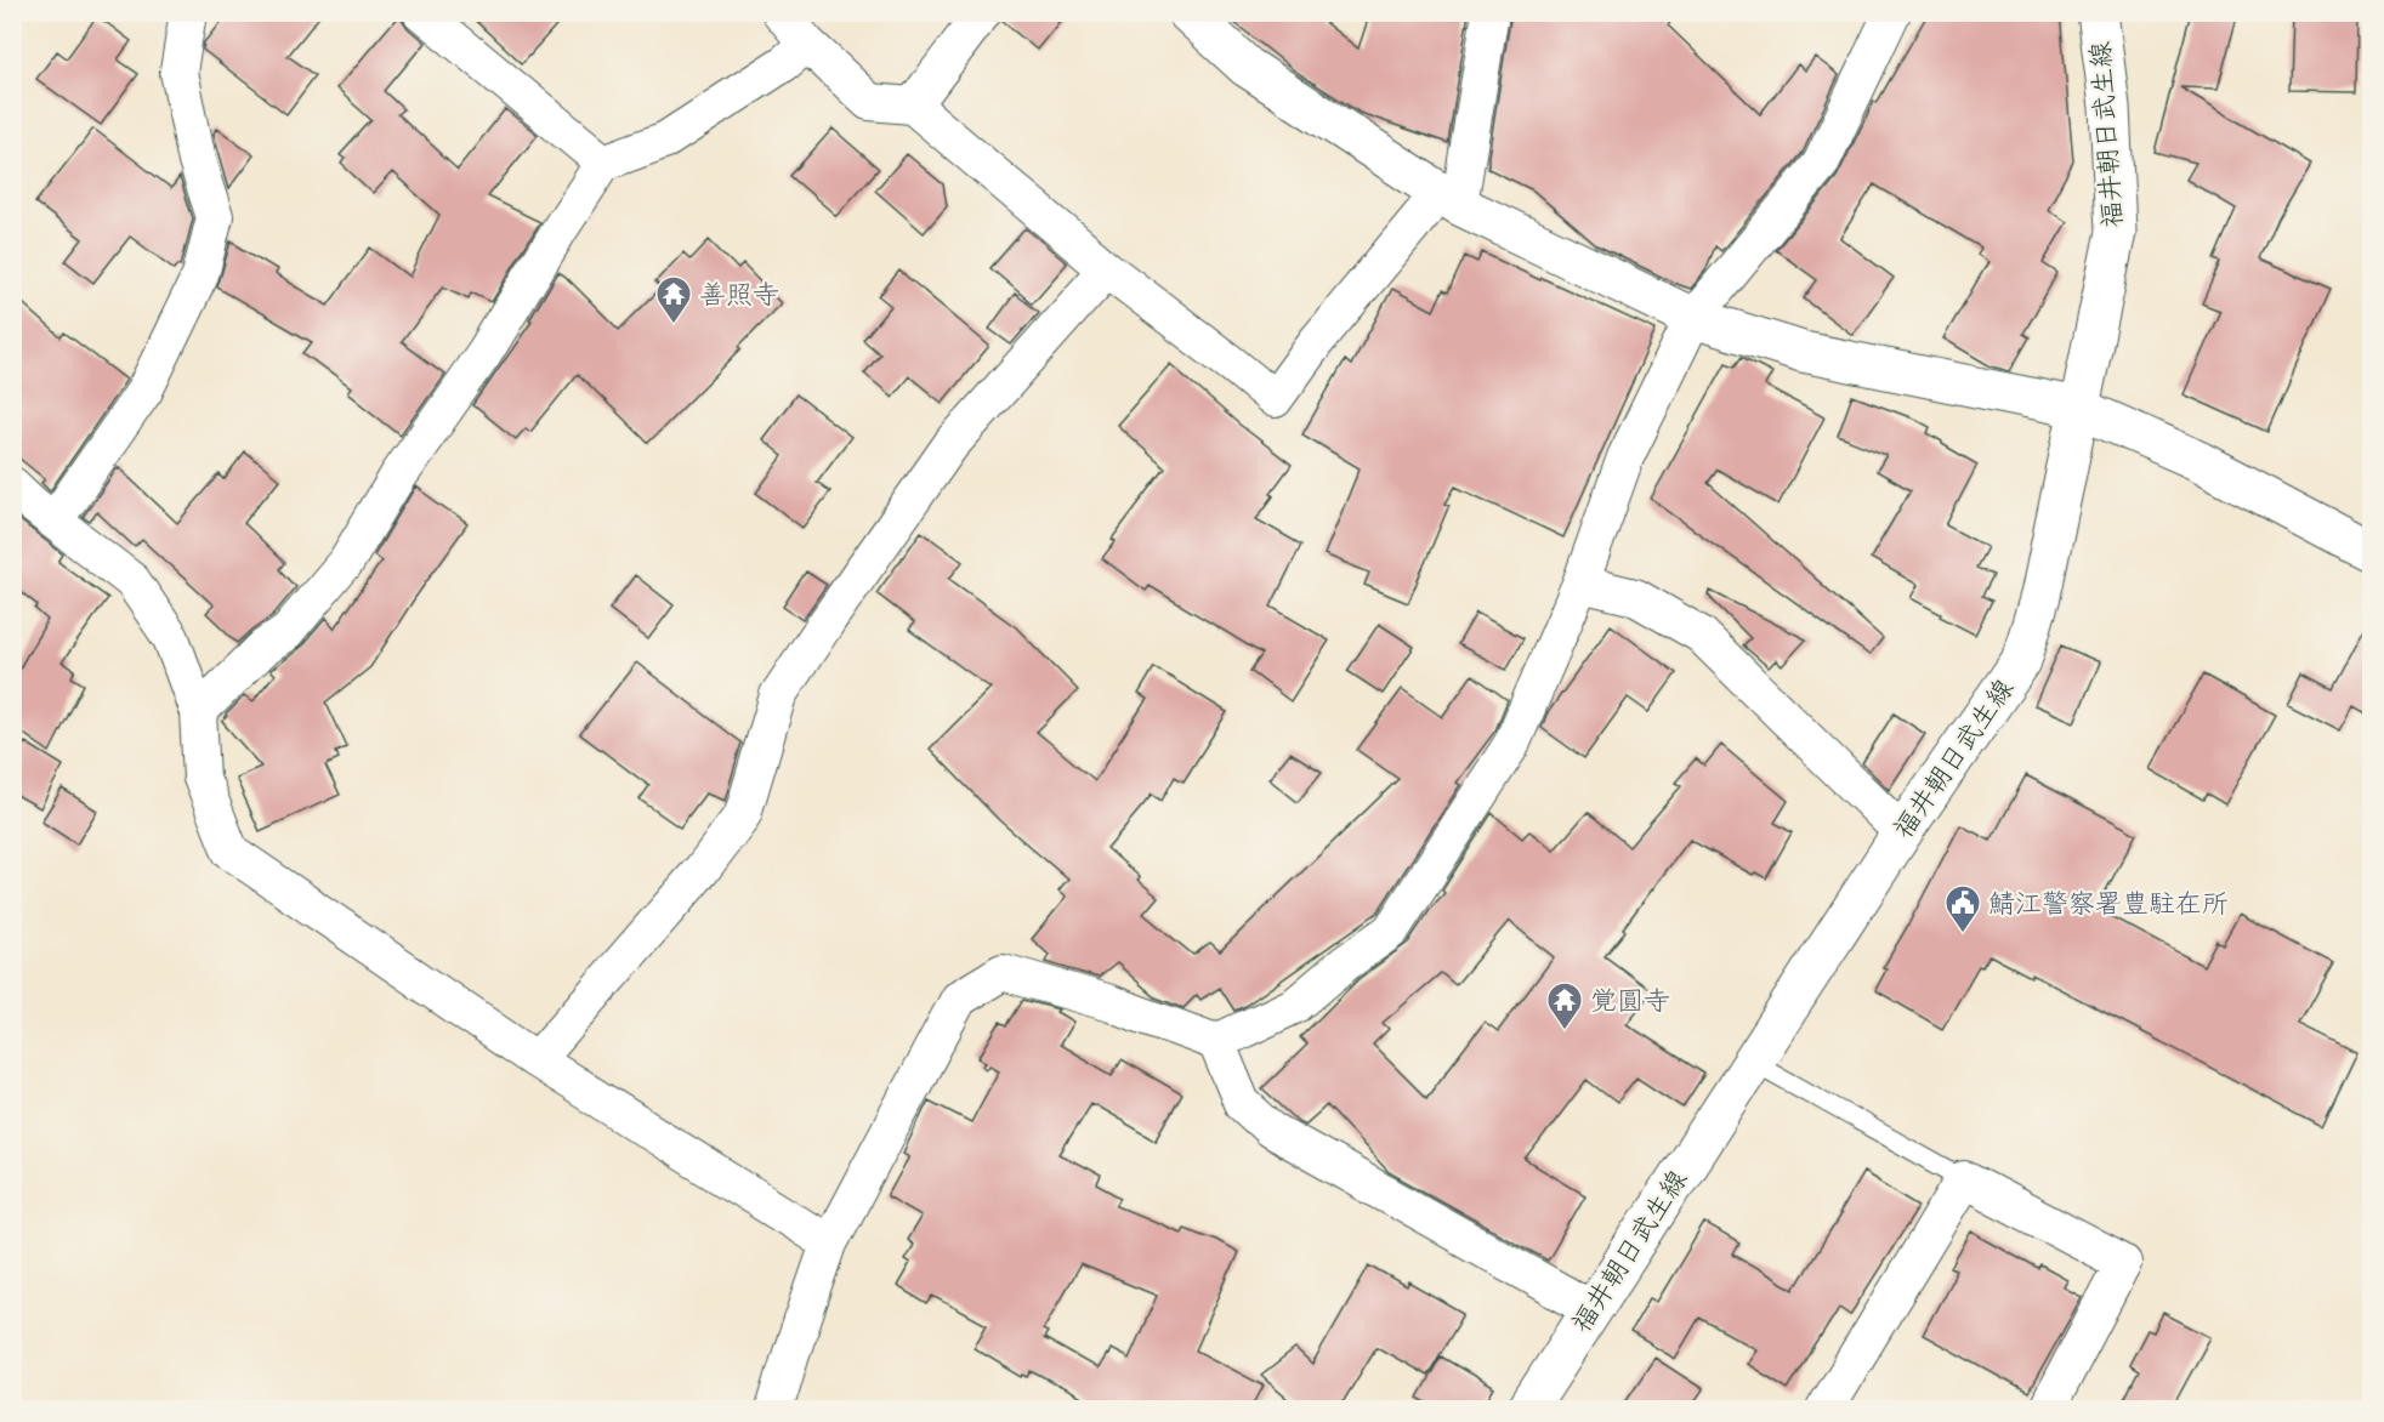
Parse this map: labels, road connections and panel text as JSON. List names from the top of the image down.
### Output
{
  "streets": {
    "main road": ["福井朝日武生線"]
  },
  "places": {
    "temple": ["善照寺", "覚圓寺"],
    "public building": ["鯖江警察署豊駐在所"]
  }
}
